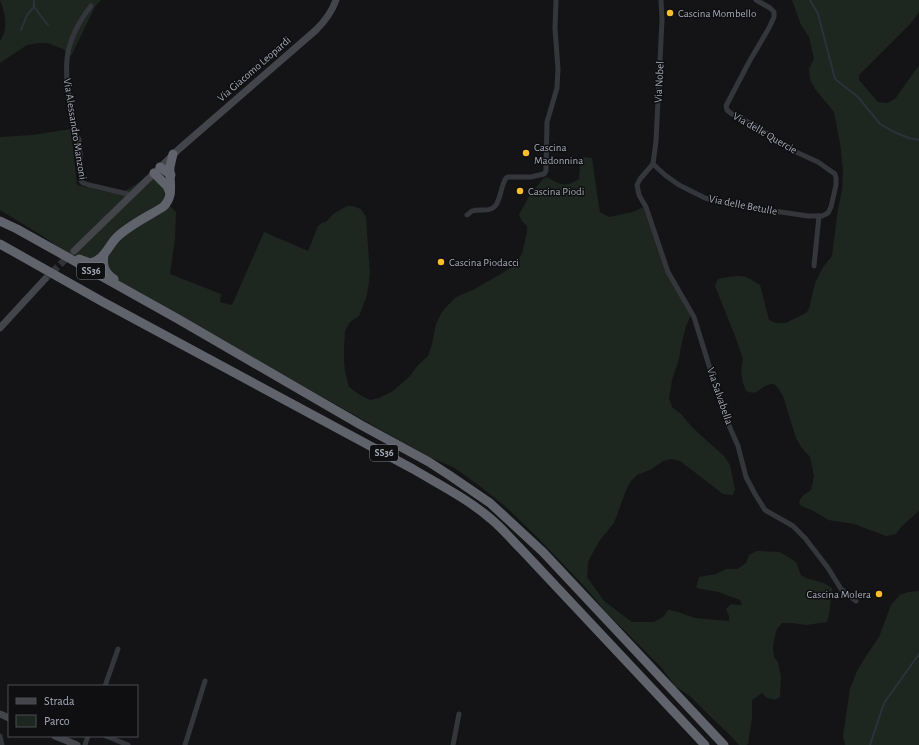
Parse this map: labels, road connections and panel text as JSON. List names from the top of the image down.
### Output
{
  "streets": {
    "highway": ["SS36"],
    "street": [
      "Via Giacomo Leopardi",
      "Via Nobel",
      "Via Alessandro Manzoni",
      "Via delle Quercie",
      "Via delle Betulle",
      "Via Salvabella"
    ]
  },
  "crossings": [
    ["Via Giacomo Leopardi", "Via Alessandro Manzoni"],
    ["Via Nobel", "Via delle Betulle"],
    ["Via Nobel", "Via Salvabella"],
    ["Via delle Quercie", "Via delle Betulle"],
    ["Via delle Betulle", "Via Salvabella"]
  ],
  "places": [
    "Cascina Mombello",
    "Cascina Madonnina",
    "Cascina Piodi",
    "Cascina Piodacci",
    "Cascina Molera"
  ],
  "legend": ["Strada", "Parco"]
}
